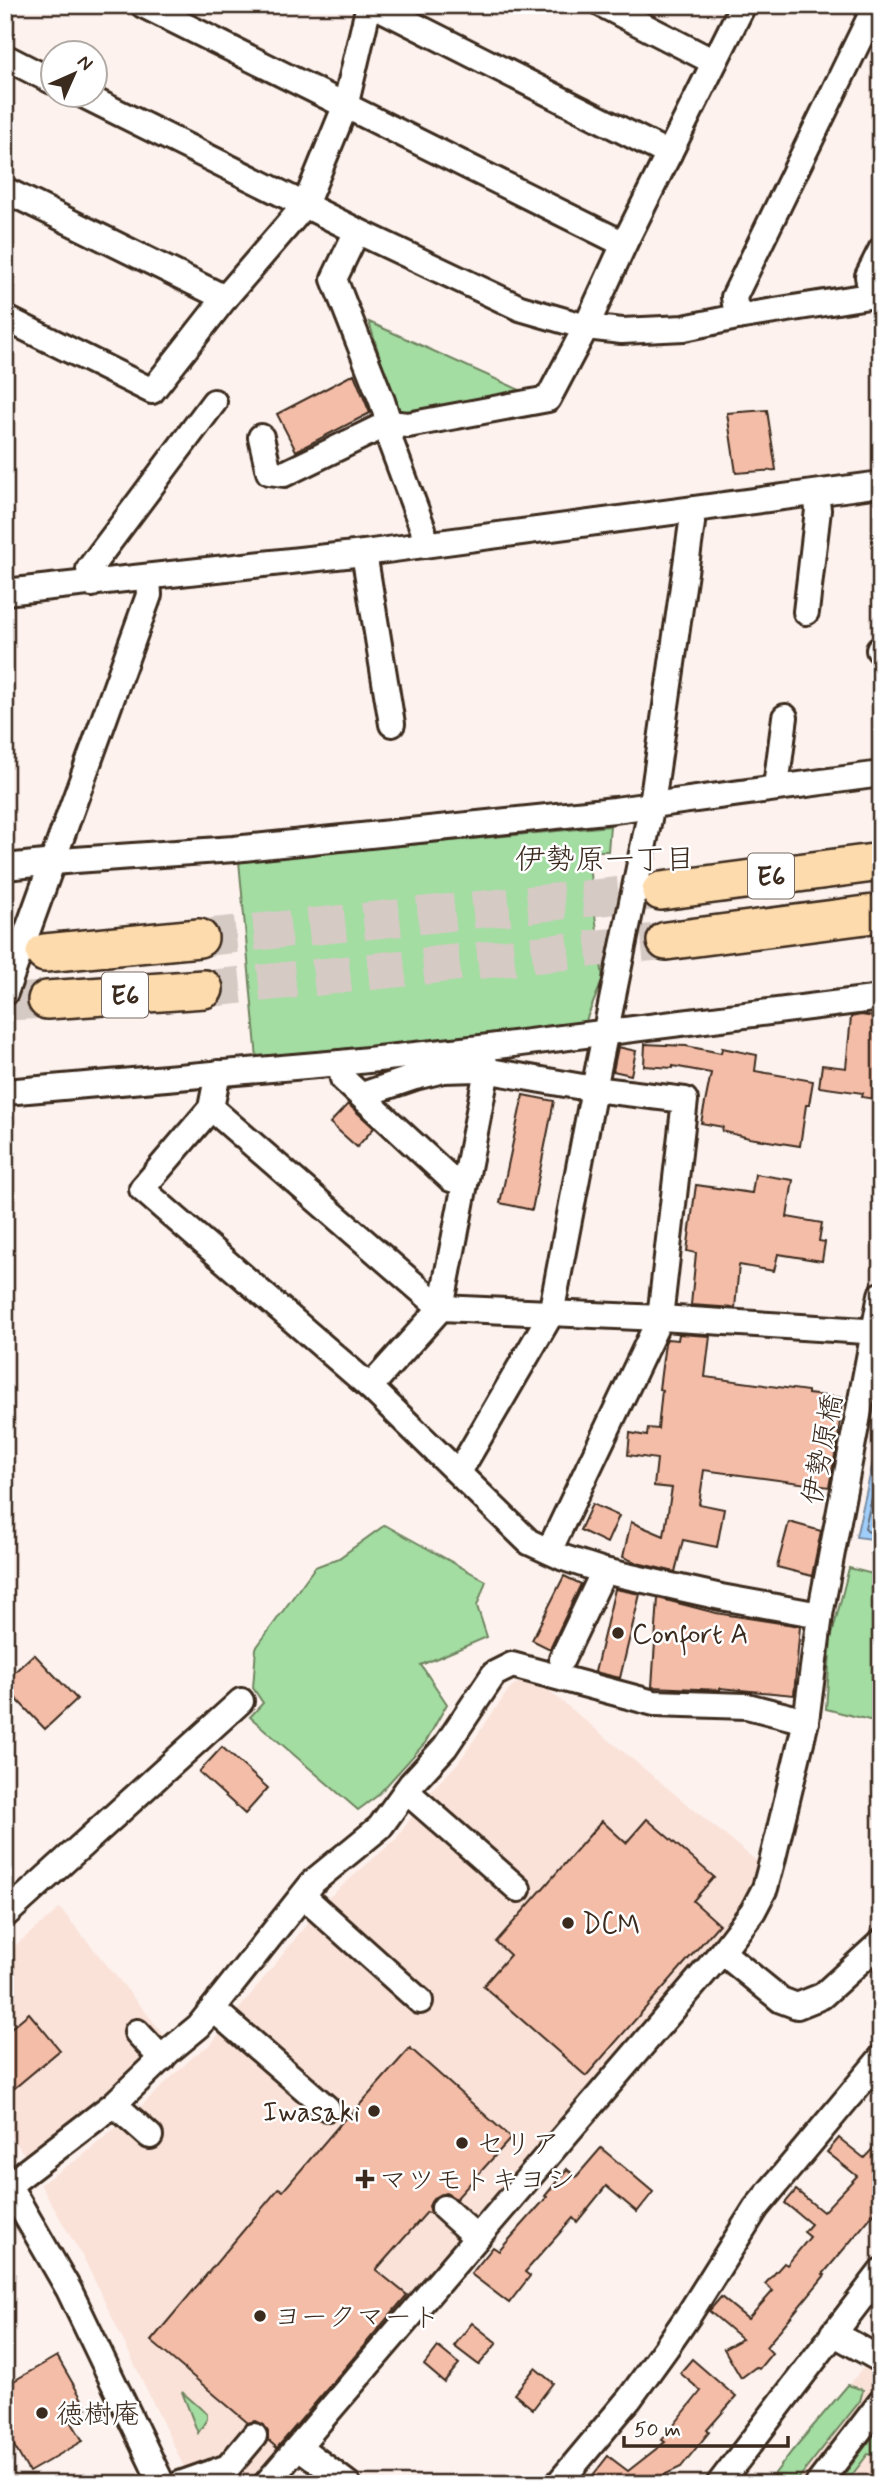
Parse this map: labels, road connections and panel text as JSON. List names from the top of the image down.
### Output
{
  "streets": {
    "highway": ["E6"],
    "street": ["伊勢原橋"]
  },
  "districts": ["伊勢原一丁目"],
  "places": {
    "other": [
      "Confort A",
      "DCM",
      "Iwasaki",
      "セリア",
      "ヨークマート",
      "徳樹庵"
    ],
    "health": ["マツモトキヨシ"]
  },
  "scale_bar": "50 m",
  "north": "top right"
}
